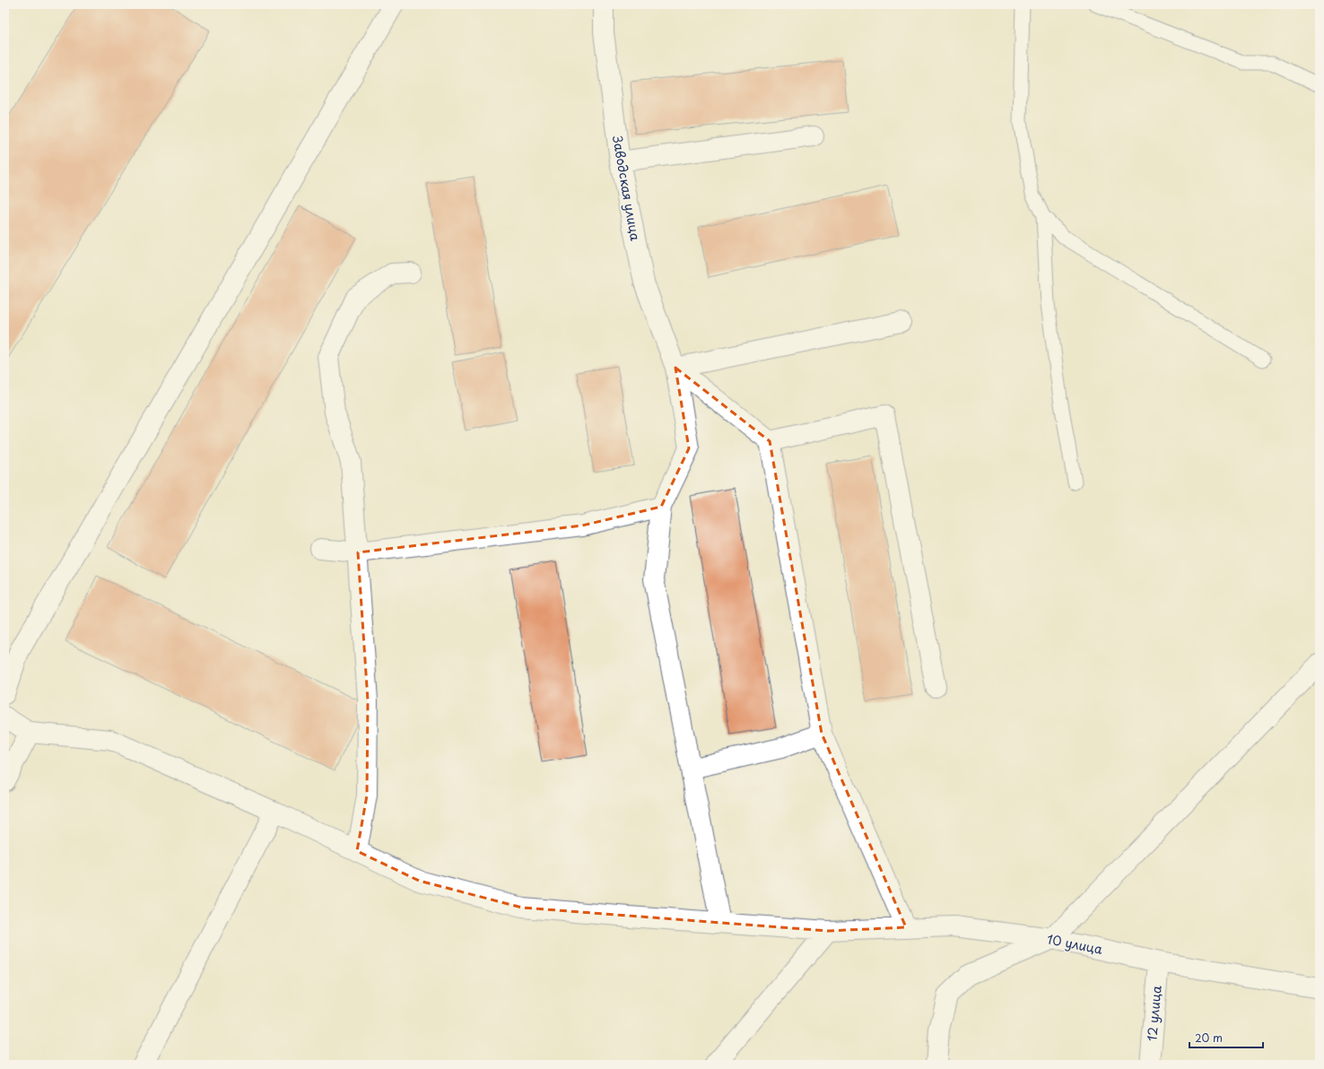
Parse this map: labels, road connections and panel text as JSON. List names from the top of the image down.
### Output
{
  "streets": {
    "street": ["Заводская улица", "10 улица", "12 улица"]
  },
  "crossings": [
    ["10 улица", "12 улица"]
  ],
  "scale_bar": "20 m"
}
